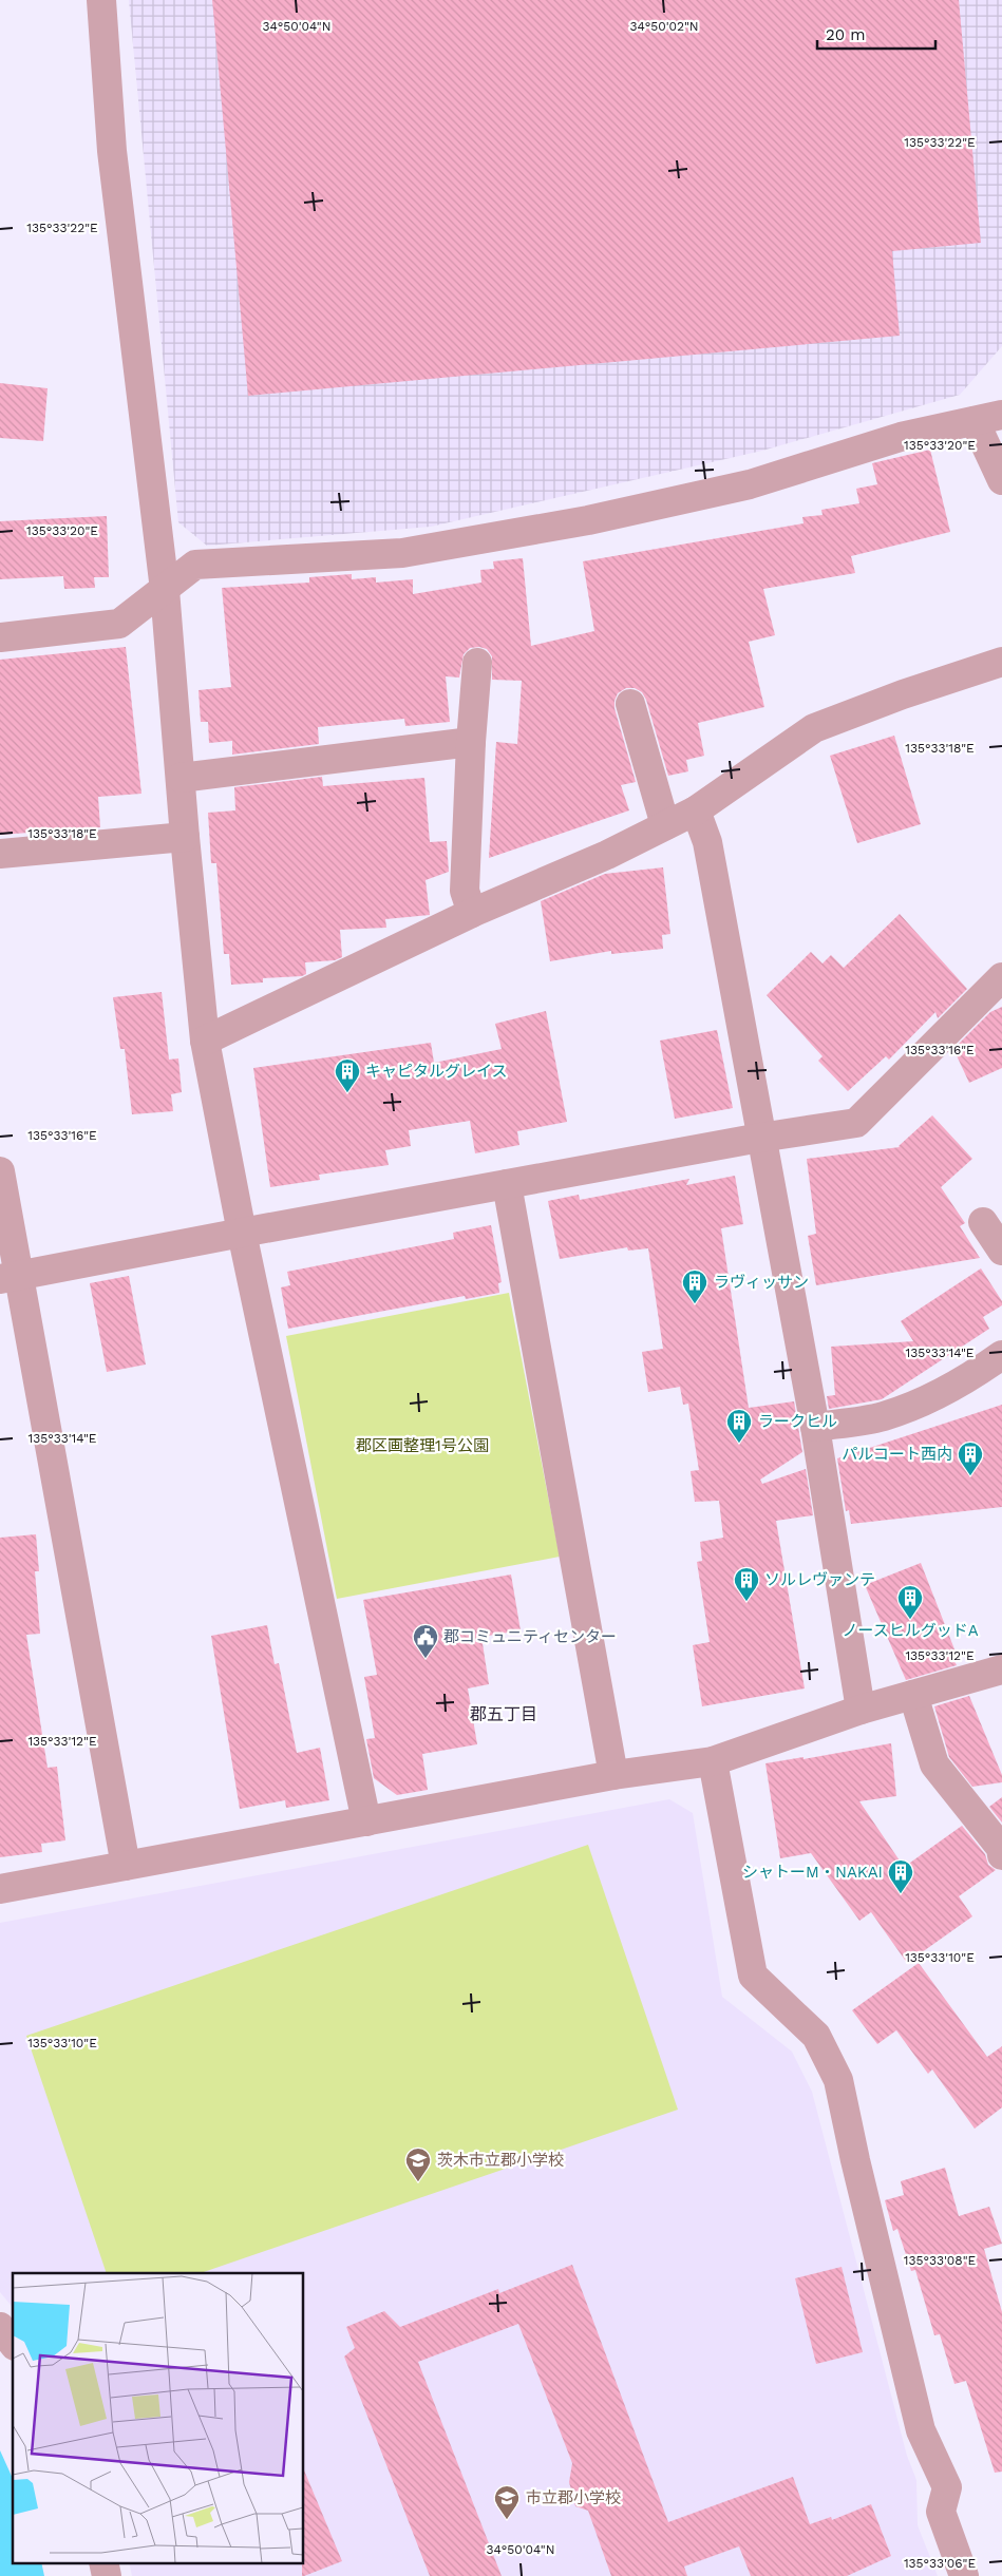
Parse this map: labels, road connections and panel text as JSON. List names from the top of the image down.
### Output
{
  "districts": ["郡五丁目"],
  "parks": ["郡区画整理1号公園"],
  "places": {
    "building": [
      "キャピタルグレイス",
      "ラヴィッサン",
      "ラークヒル",
      "パルコート西内",
      "ソルレヴァンテ",
      "ノースヒルグッドA",
      "シャトーM・NAKAI"
    ],
    "public building": ["郡コミュニティセンター"],
    "school or university": ["茨木市立郡小学校", "市立郡小学校"]
  },
  "scale_bar": "20 m",
  "coordinates": [
    "34°50'04\"N",
    "34°50'02\"N",
    "135°33'22\"E",
    "135°33'20\"E",
    "135°33'18\"E",
    "135°33'16\"E",
    "135°33'14\"E",
    "135°33'12\"E",
    "135°33'10\"E",
    "135°33'08\"E",
    "135°33'06\"E"
  ]
}
